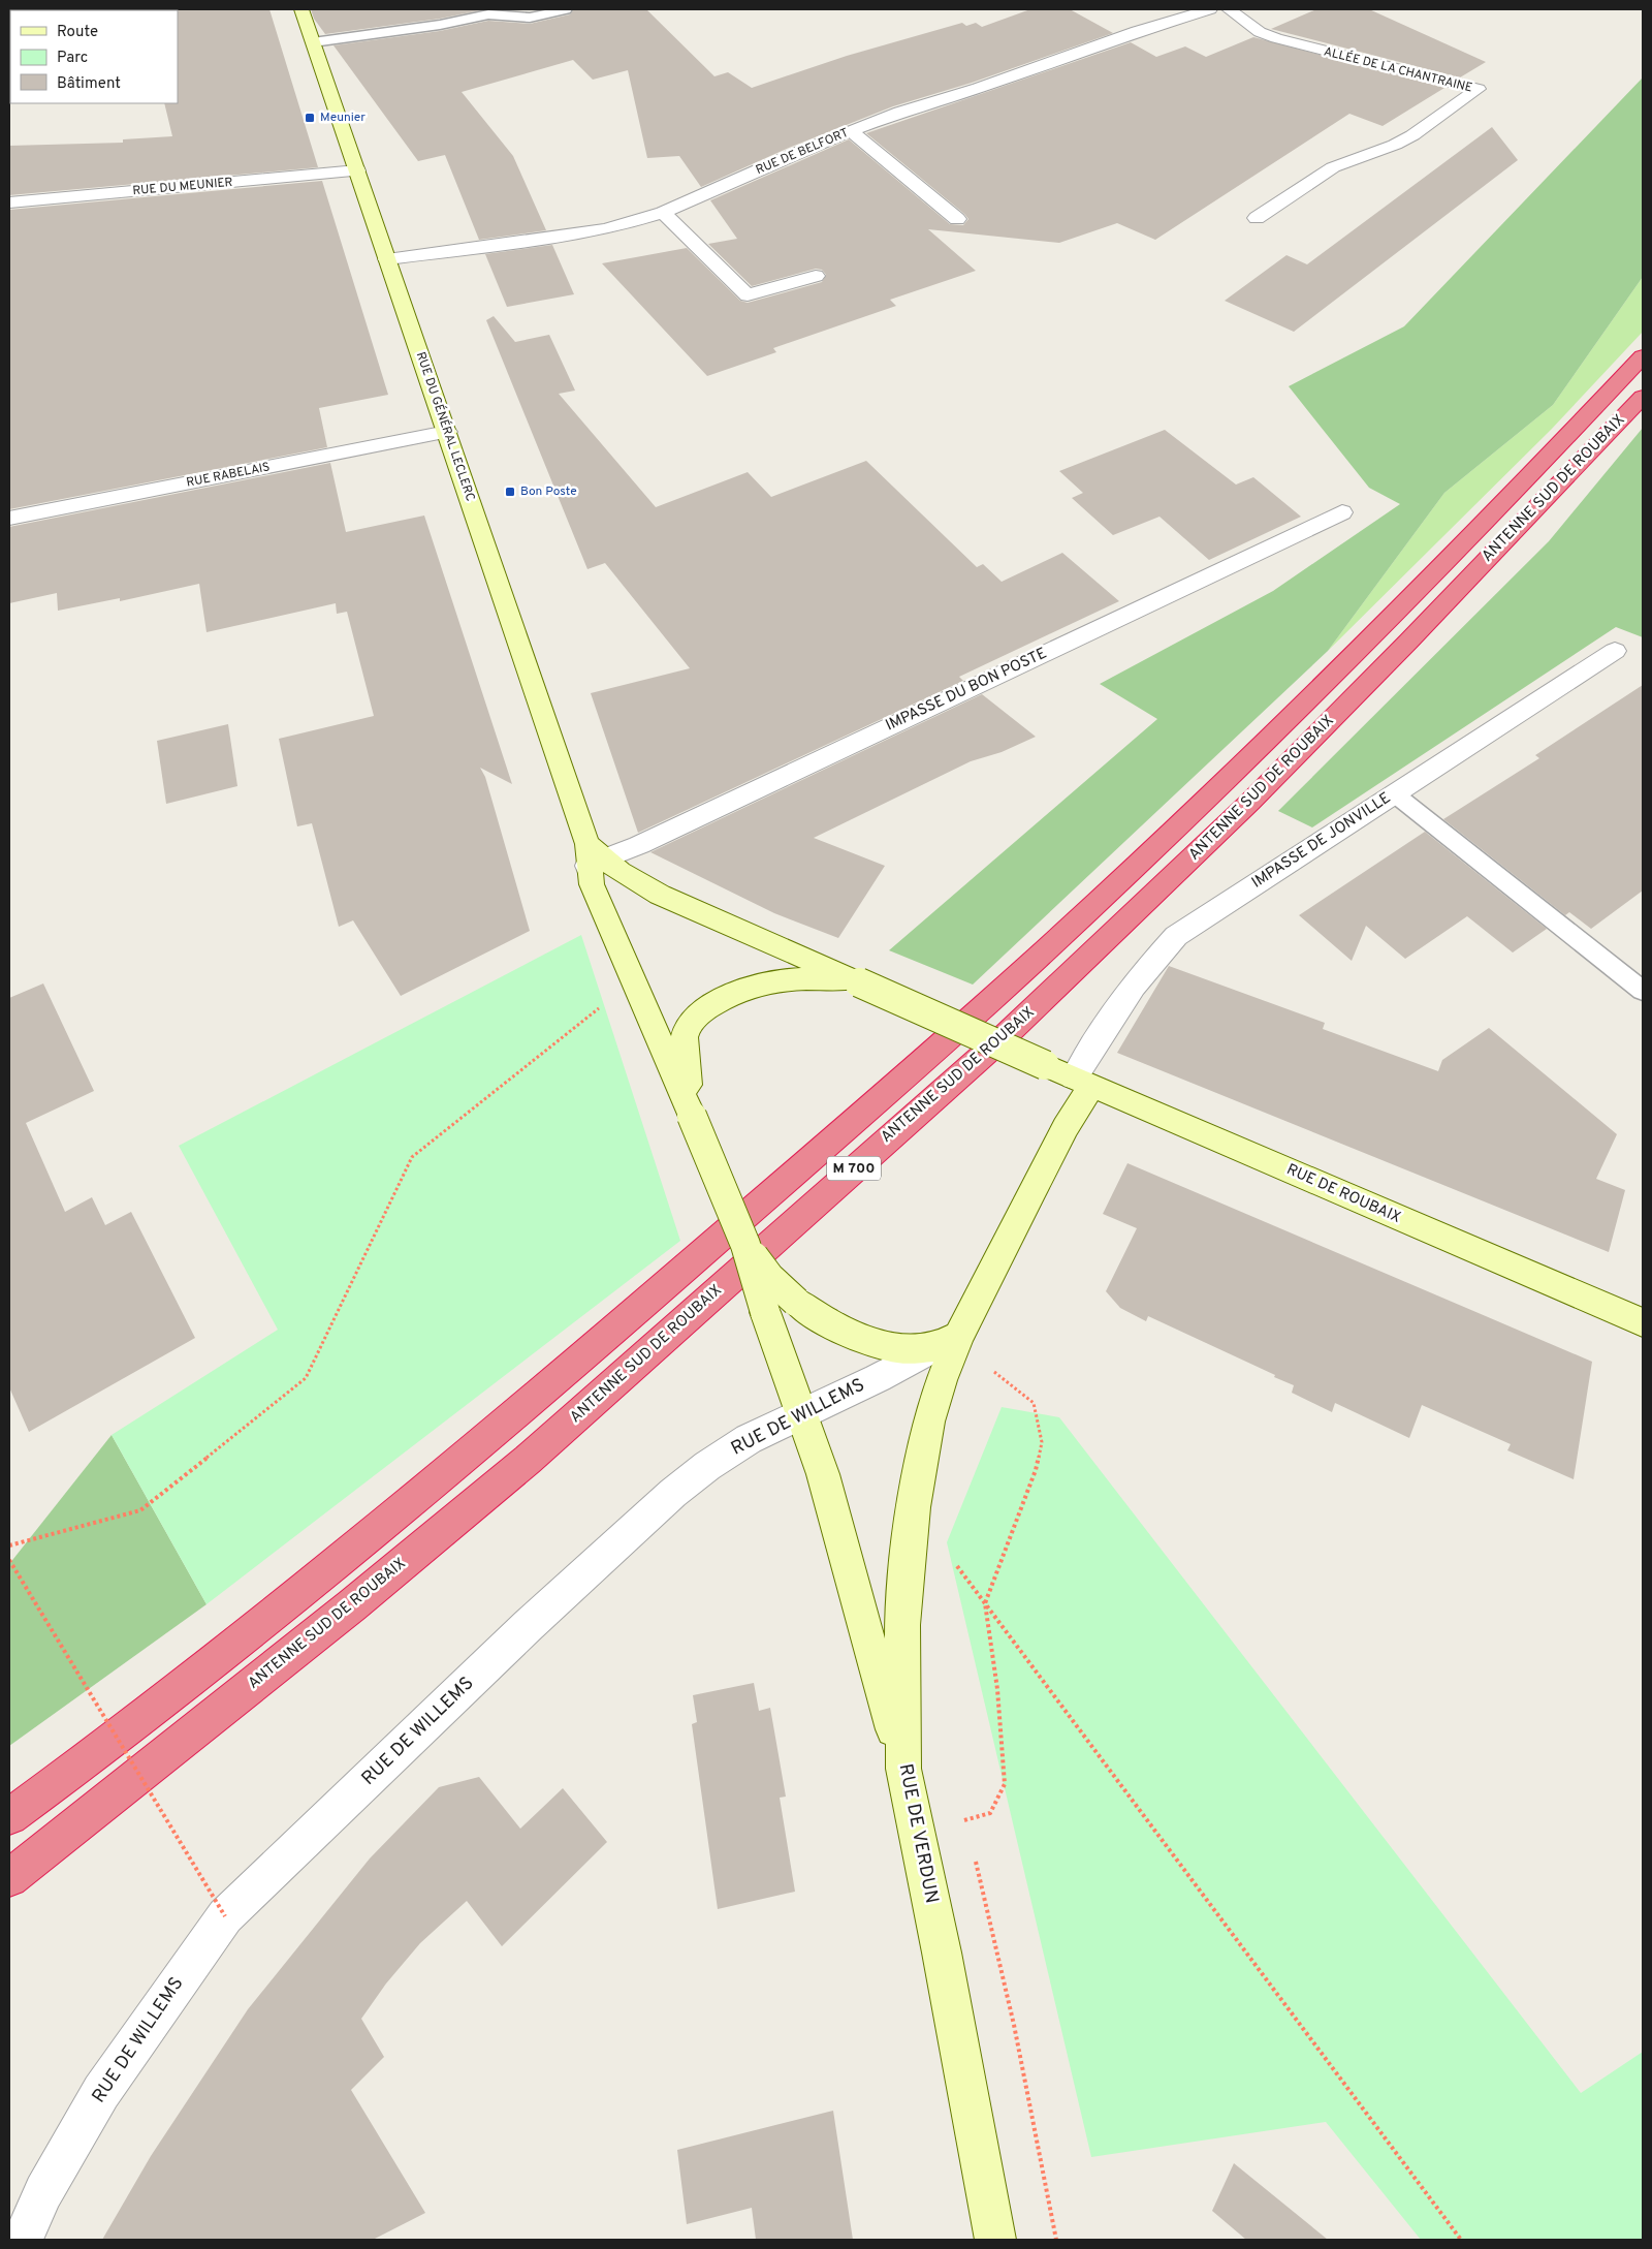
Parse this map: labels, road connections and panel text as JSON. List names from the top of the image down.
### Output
{
  "streets": {
    "highway": ["ANTENNE SUD DE ROUBAIX", "M 700"],
    "main road": ["RUE DU GÉNÉRAL LECLERC", "RUE DE ROUBAIX", "RUE DE VERDUN"],
    "street": [
      "ALLÉE DE LA CHANTRAINE",
      "RUE DE BELFORT",
      "RUE DU MEUNIER",
      "RUE RABELAIS",
      "IMPASSE DU BON POSTE",
      "IMPASSE DE JONVILLE",
      "RUE DE WILLEMS"
    ]
  },
  "crossings": [
    ["RUE DE BELFORT", "RUE DU GÉNÉRAL LECLERC"],
    ["RUE DU MEUNIER", "RUE DU GÉNÉRAL LECLERC"],
    ["RUE DU GÉNÉRAL LECLERC", "RUE RABELAIS"],
    ["RUE DU GÉNÉRAL LECLERC", "IMPASSE DU BON POSTE"],
    ["RUE DU GÉNÉRAL LECLERC", "RUE DE ROUBAIX"],
    ["IMPASSE DU BON POSTE", "RUE DE ROUBAIX"],
    ["IMPASSE DE JONVILLE", "RUE DE ROUBAIX"],
    ["RUE DE WILLEMS", "RUE DE VERDUN"]
  ],
  "places": {
    "transit": ["Meunier", "Bon Poste"]
  },
  "legend": ["Route", "Parc", "Bâtiment"]
}
